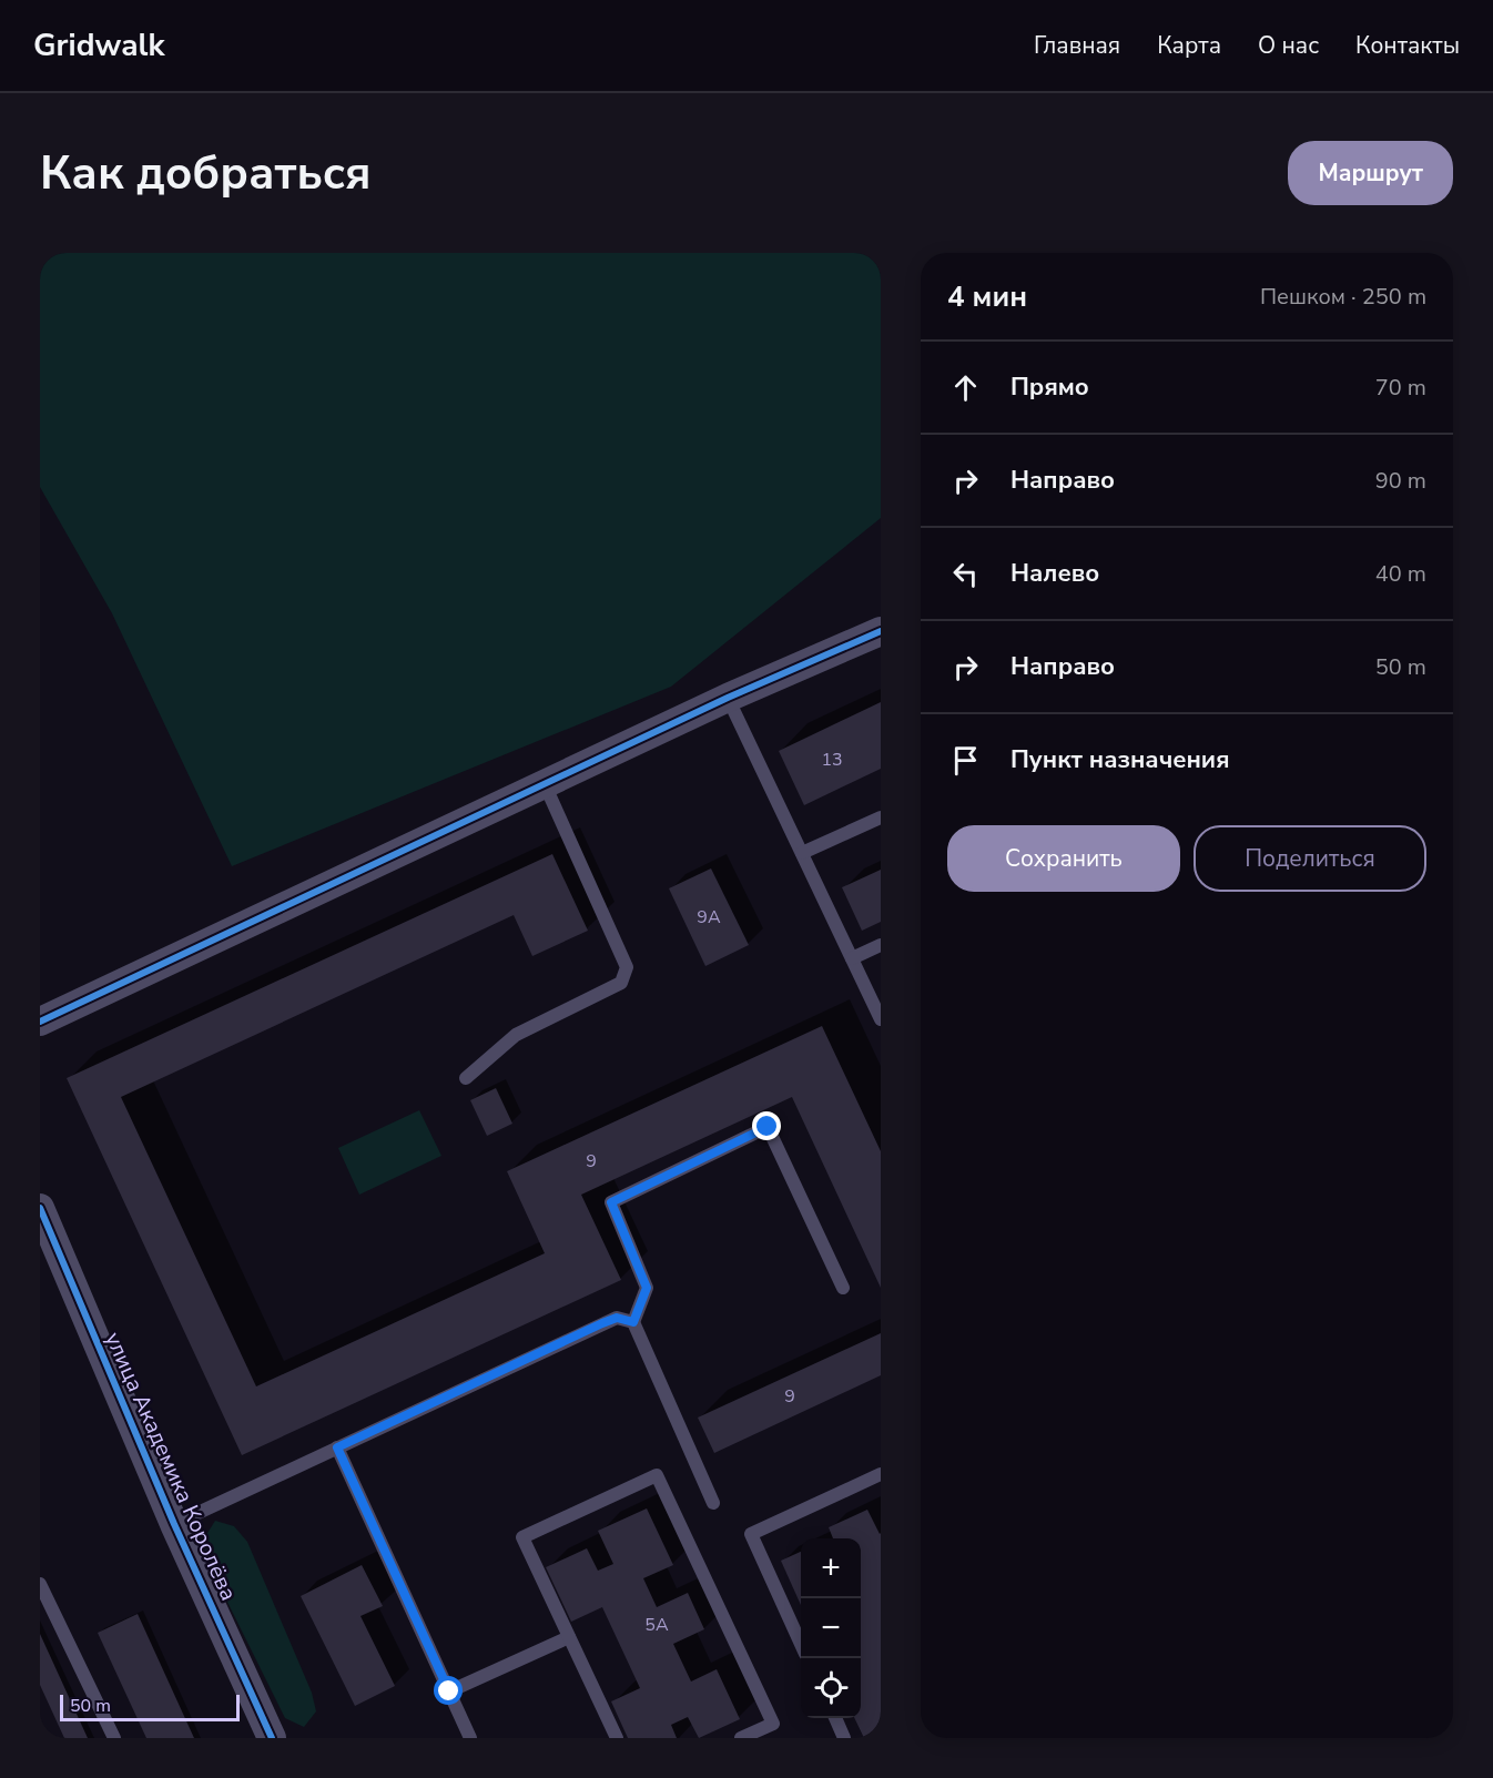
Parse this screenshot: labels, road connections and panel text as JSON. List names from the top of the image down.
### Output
{
  "streets": {
    "street": ["улица Академика Королёва"]
  },
  "house_numbers": [
    "13",
    "9А",
    "9",
    "9",
    "5А"
  ],
  "scale_bar": "50 m",
  "page": {
    "header": "Gridwalk",
    "nav": [
      "Главная",
      "Карта",
      "О нас",
      "Контакты"
    ],
    "buttons": [
      "Маршрут",
      ["Сохранить", "Поделиться"]
    ],
    "title": "Как добраться",
    "heading": ["4 мин", "Пешком · 250 m"],
    "list": [
      ["Прямо", "70 m"],
      ["Направо", "90 m"],
      ["Налево", "40 m"],
      ["Направо", "50 m"],
      "Пункт назначения"
    ],
    "map_buttons": ["+", "−"],
    "scale": "50 m"
  }
}
